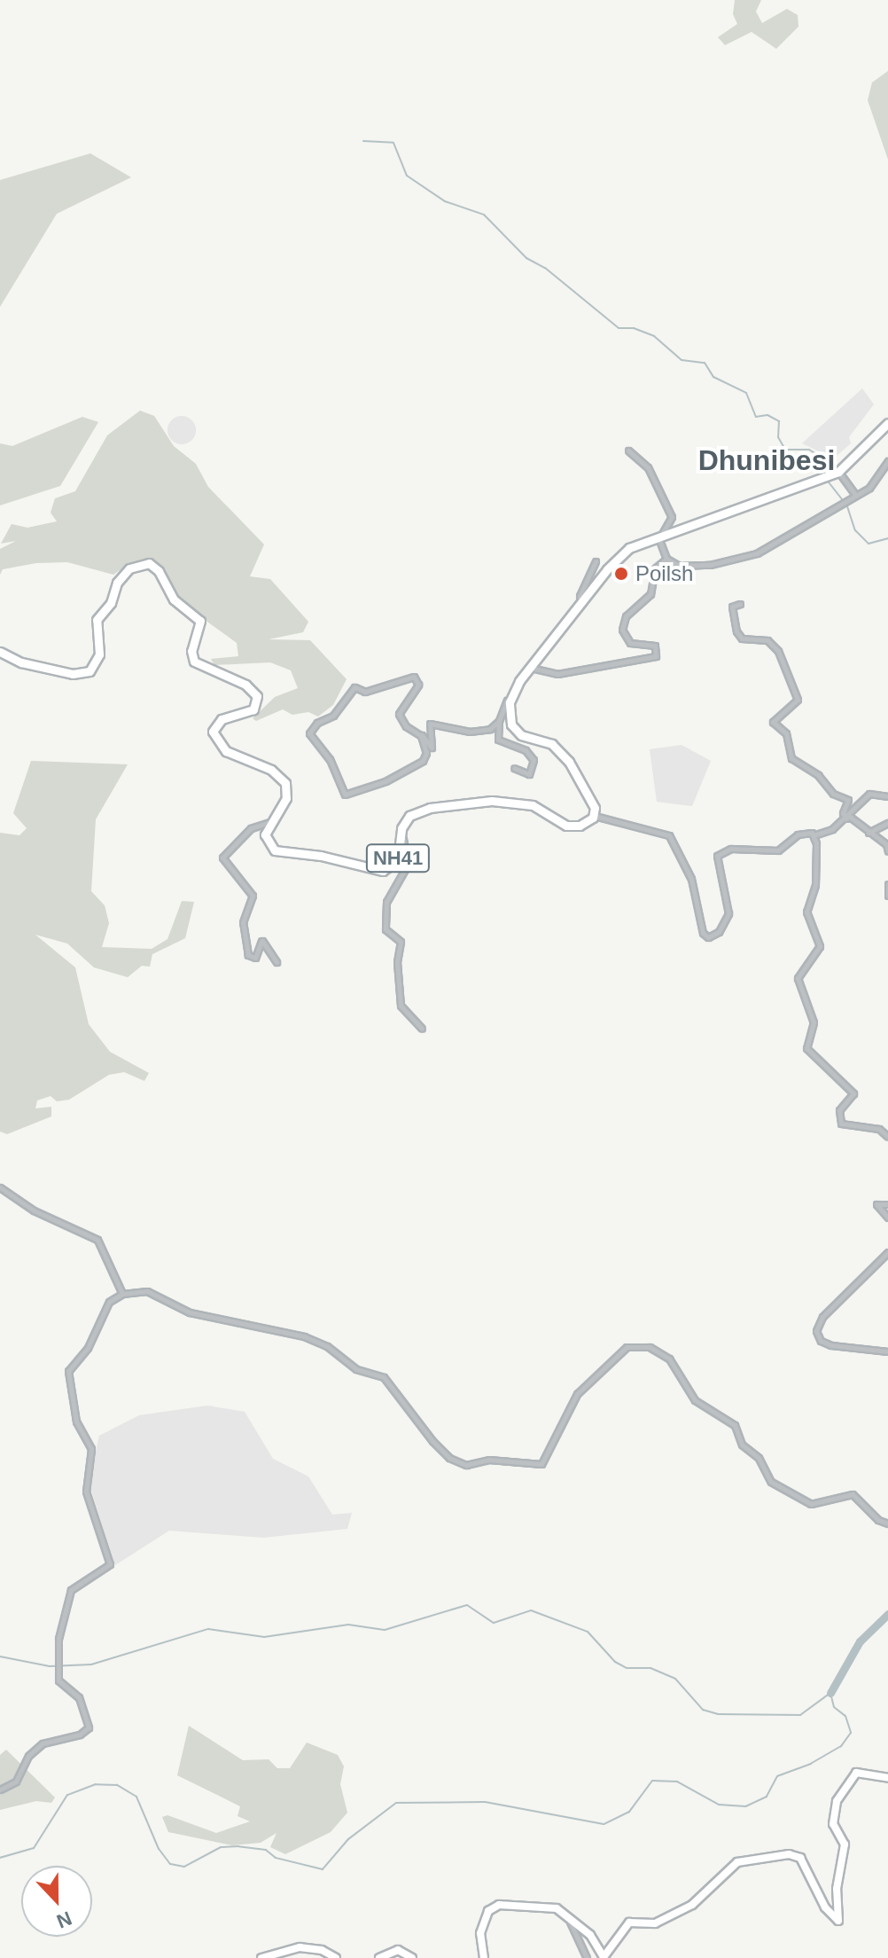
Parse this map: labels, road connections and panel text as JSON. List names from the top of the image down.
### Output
{
  "streets": {
    "highway": ["NH41"]
  },
  "districts": ["Dhunibesi"],
  "places": ["Poilsh"],
  "north": "bottom"
}
